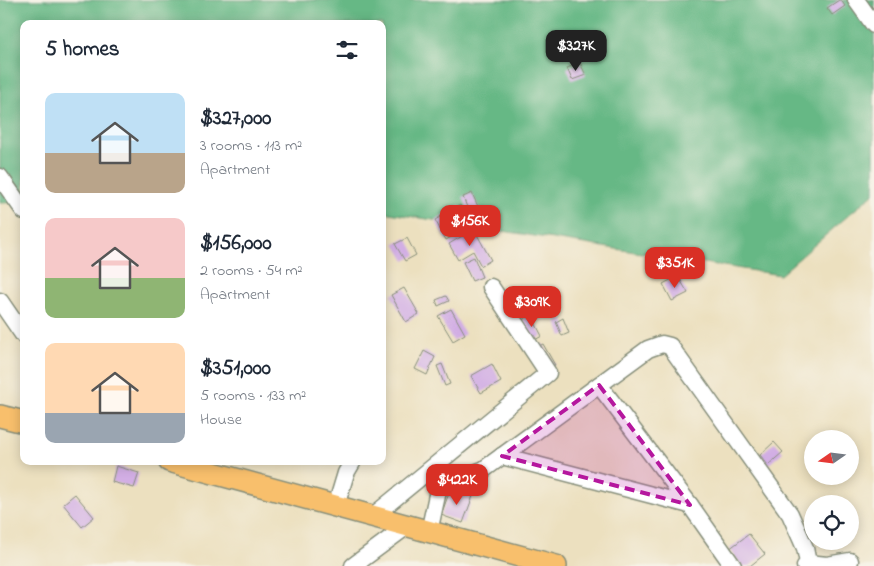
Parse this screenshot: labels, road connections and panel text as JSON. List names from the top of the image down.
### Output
{
  "north": "left",
  "page": {
    "heading": "5 homes",
    "price": [
      "$327K",
      "$156K",
      "$351K",
      "$309K",
      "$422K"
    ],
    "list": [
      {
        "name": "$327,000",
        "note": "3 rooms · 113 m² · Apartment"
      },
      {
        "name": "$156,000",
        "note": "2 rooms · 54 m² · Apartment"
      },
      {
        "name": "$351,000",
        "note": "5 rooms · 133 m² · House"
      }
    ]
  }
}
